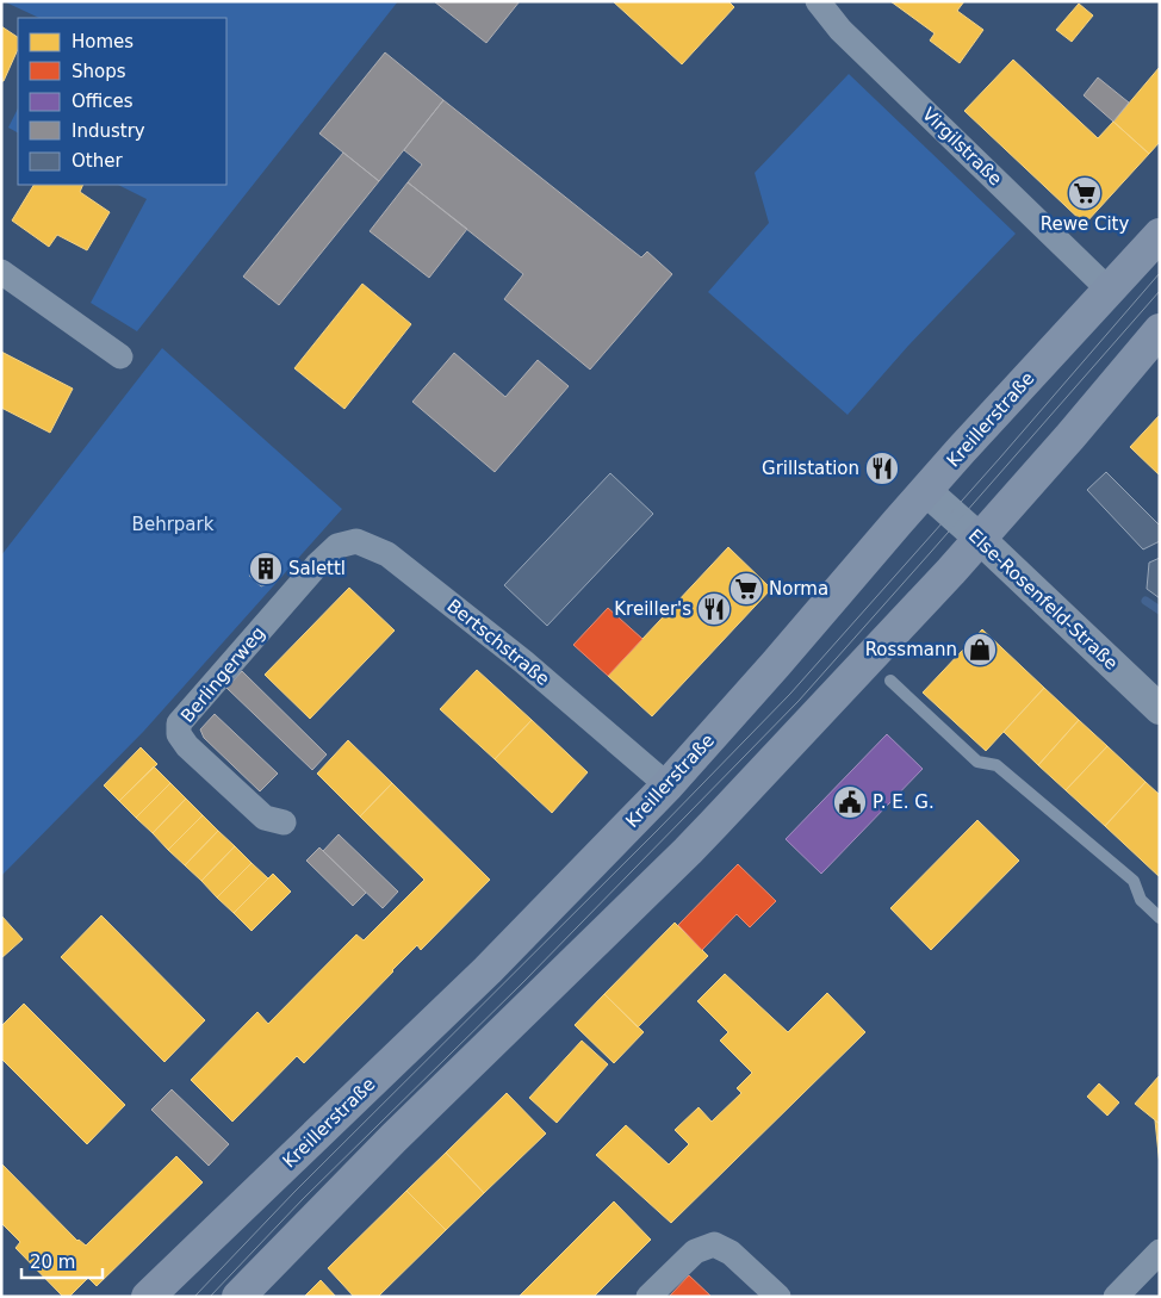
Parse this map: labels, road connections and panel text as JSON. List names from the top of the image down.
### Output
{
  "streets": {
    "main road": ["Kreillerstraße"],
    "street": [
      "Virgilstraße",
      "Else-Rosenfeld-Straße",
      "Bertschstraße",
      "Berlingerweg"
    ]
  },
  "crossings": [
    ["Virgilstraße", "Kreillerstraße"],
    ["Kreillerstraße", "Else-Rosenfeld-Straße"],
    ["Kreillerstraße", "Bertschstraße"],
    ["Bertschstraße", "Berlingerweg"]
  ],
  "parks": ["Behrpark"],
  "places": {
    "supermarket": ["Rewe City", "Norma"],
    "restaurant": ["Grillstation", "Kreiller's"],
    "building": ["Salettl"],
    "shop": ["Rossmann"],
    "public building": ["P. E. G."]
  },
  "legend": [
    "Homes",
    "Shops",
    "Offices",
    "Industry",
    "Other"
  ],
  "scale_bar": "20 m"
}
